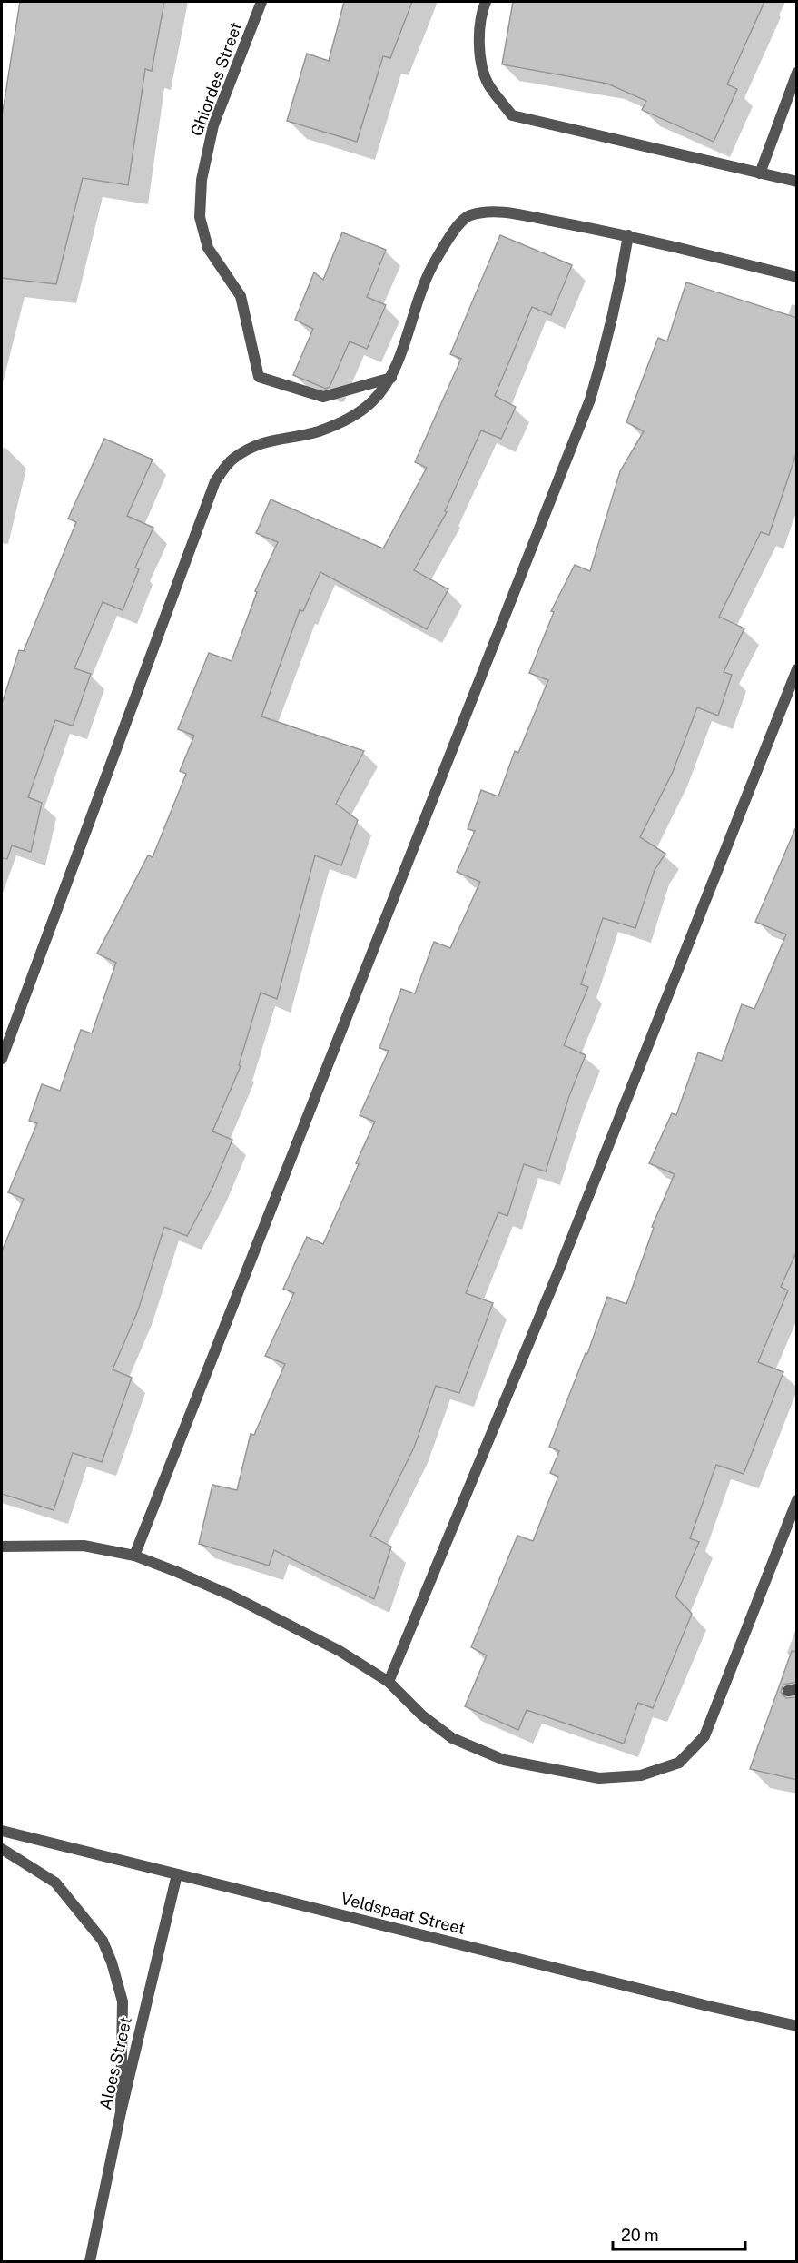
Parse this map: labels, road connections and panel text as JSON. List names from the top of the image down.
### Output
{
  "streets": {
    "street": ["Ghiordes Street", "Veldspaat Street", "Aloes Street"]
  },
  "crossings": [
    ["Veldspaat Street", "Aloes Street"]
  ],
  "scale_bar": "20 m"
}
